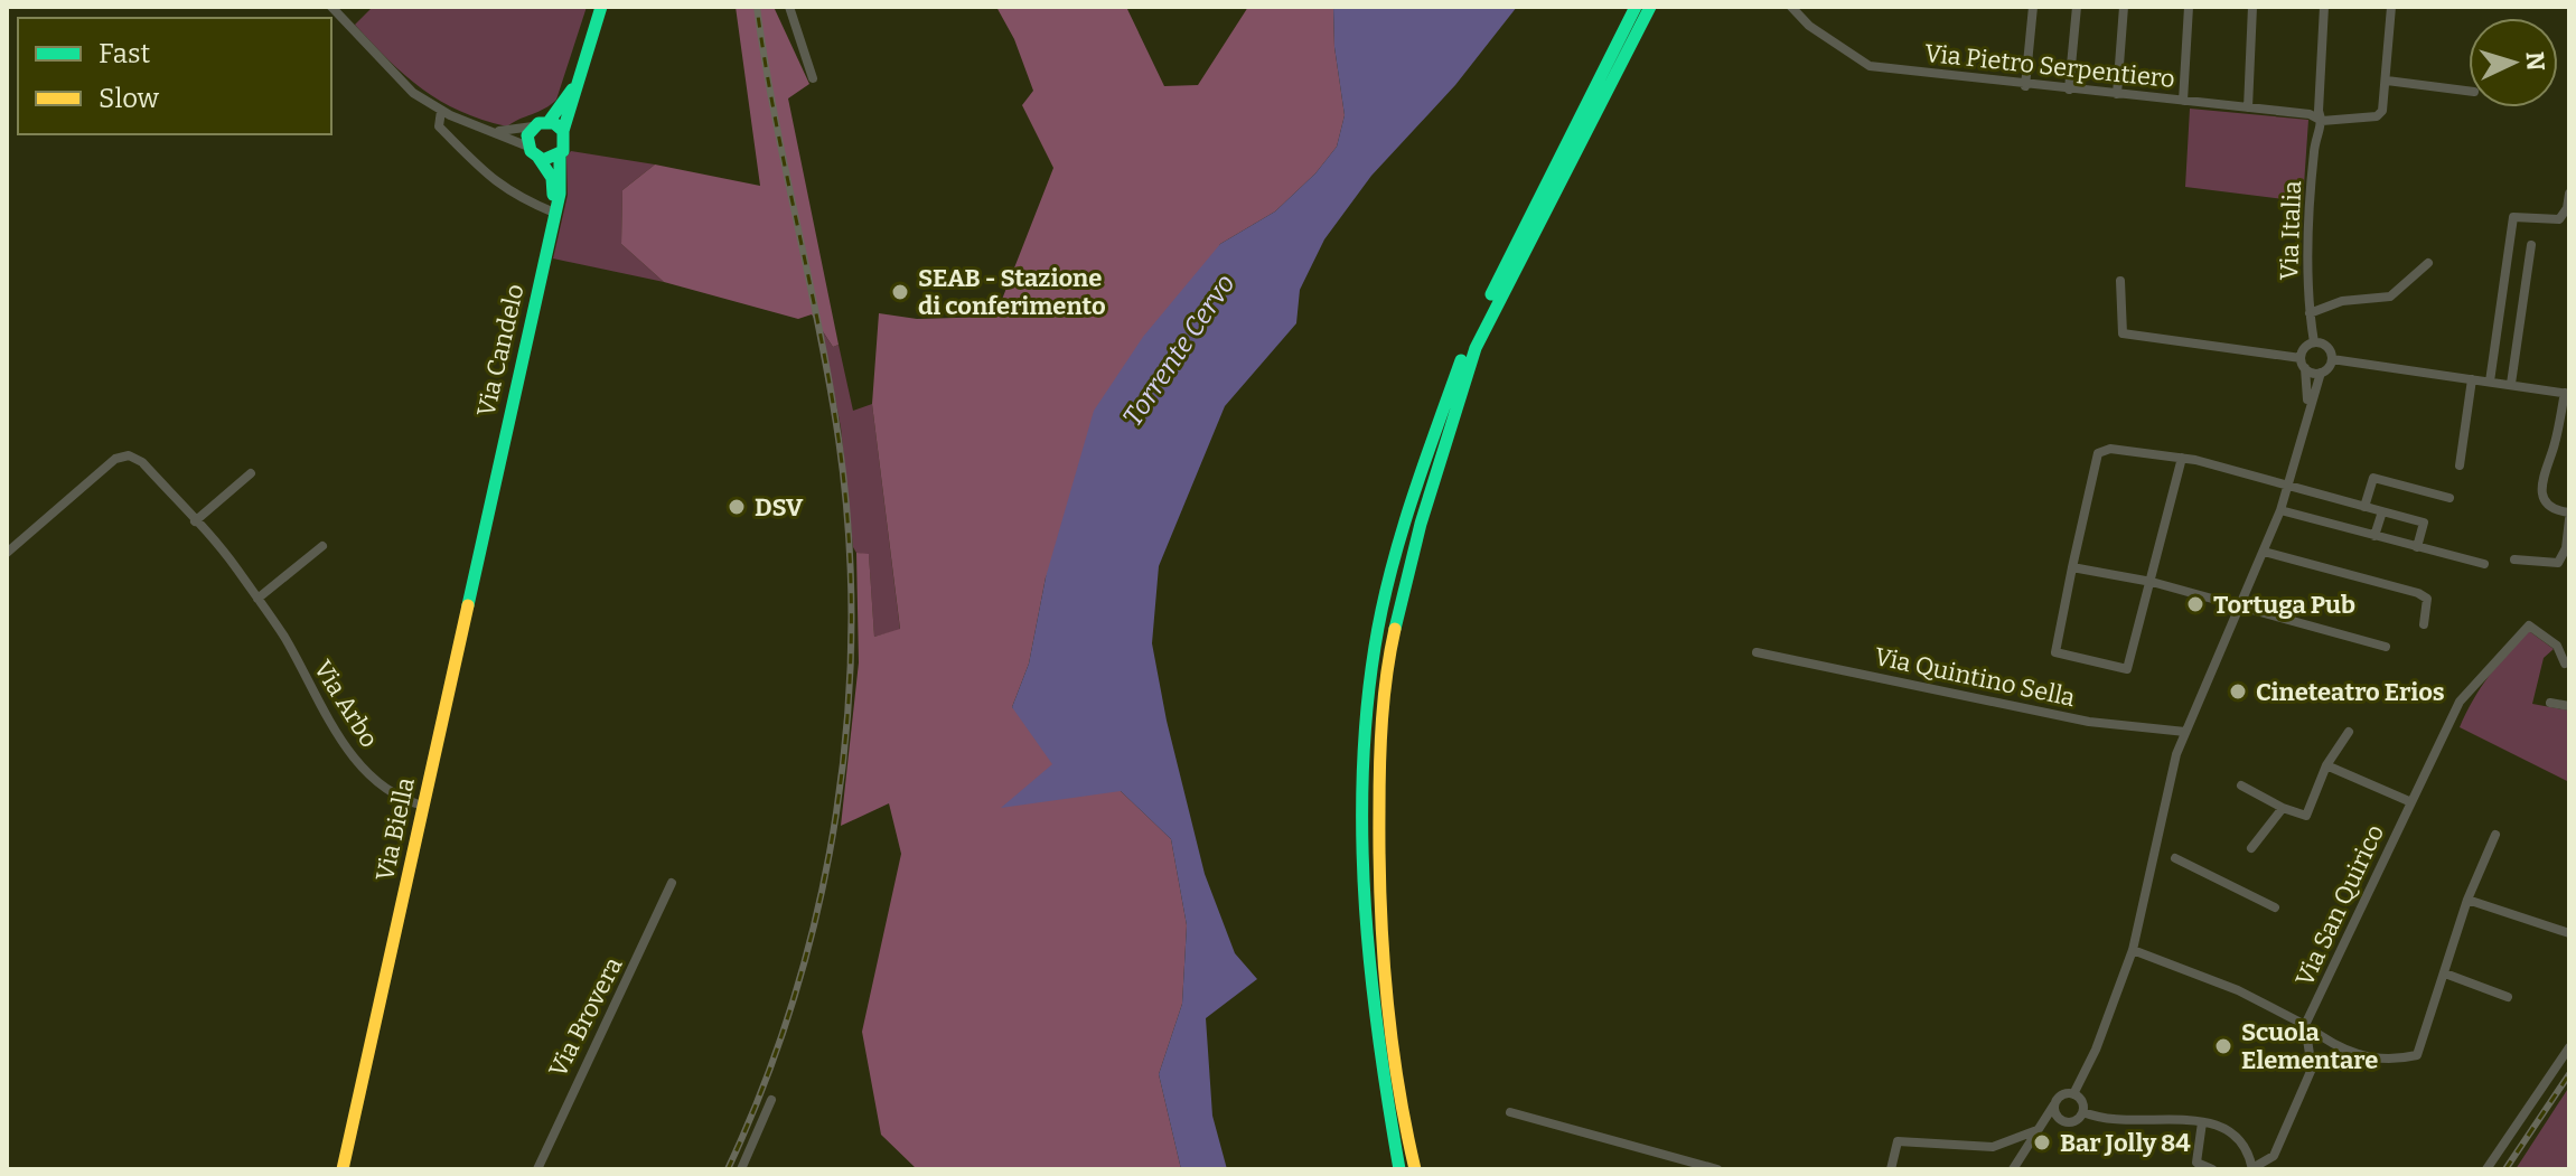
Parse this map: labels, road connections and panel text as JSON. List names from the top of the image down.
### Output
{
  "streets": {
    "main road": ["Via Candelo", "Via Biella"],
    "street": [
      "Via Pietro Serpentiero",
      "Via Italia",
      "Via Quintino Sella",
      "Via Arbo",
      "Via San Quirico",
      "Via Brovera"
    ]
  },
  "crossings": [
    ["Via Pietro Serpentiero", "Via Italia"],
    ["Via Candelo", "Via Biella"],
    ["Via Arbo", "Via Biella"]
  ],
  "water": ["Torrente Cervo"],
  "places": [
    "SEAB - Stazione di conferimento",
    "DSV",
    "Tortuga Pub",
    "Cineteatro Erios",
    "Scuola Elementare",
    "Bar Jolly 84"
  ],
  "legend": ["Fast", "Slow"],
  "north": "right"
}
